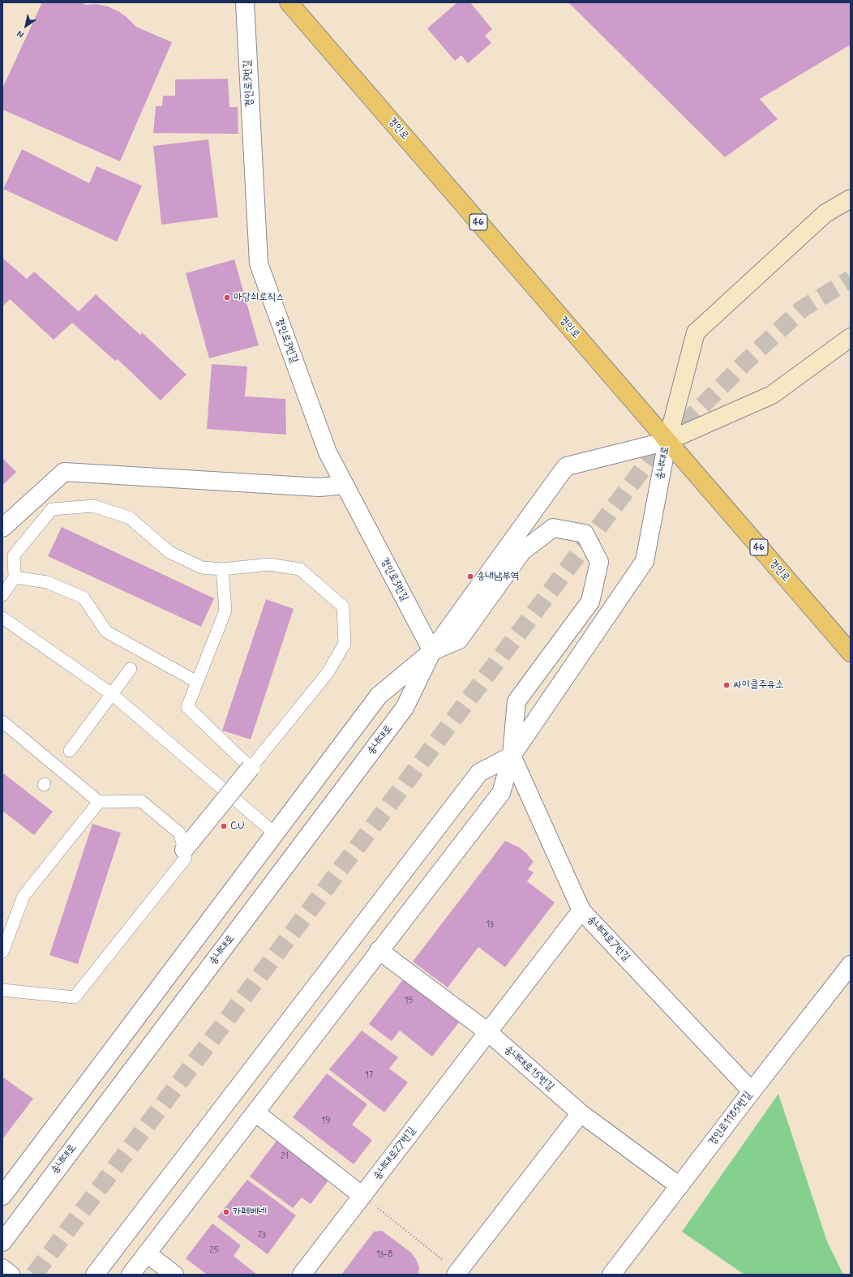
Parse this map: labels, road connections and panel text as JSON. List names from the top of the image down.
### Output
{
  "streets": {
    "main road": ["경인로", "46"],
    "street": [
      "경인로3번길",
      "송내대로",
      "송내대로7번길",
      "송내대로15번길",
      "경인로1185번길",
      "송내대로27번길"
    ]
  },
  "crossings": [
    ["경인로3번길", "송내대로"],
    ["경인로", "송내대로"],
    ["송내대로", "송내대로7번길"],
    ["송내대로", "송내대로15번길"],
    ["송내대로7번길", "경인로1185번길"],
    ["송내대로7번길", "송내대로27번길"],
    ["송내대로15번길", "경인로1185번길"],
    ["송내대로15번길", "송내대로27번길"]
  ],
  "places": [
    "마당쇠로직스",
    "송내남부역",
    "싸이클주유소",
    "CU",
    "카페베네"
  ],
  "house_numbers": [
    "13",
    "15",
    "17",
    "19",
    "21",
    "23",
    "25",
    "13-8"
  ],
  "north": "bottom left"
}
